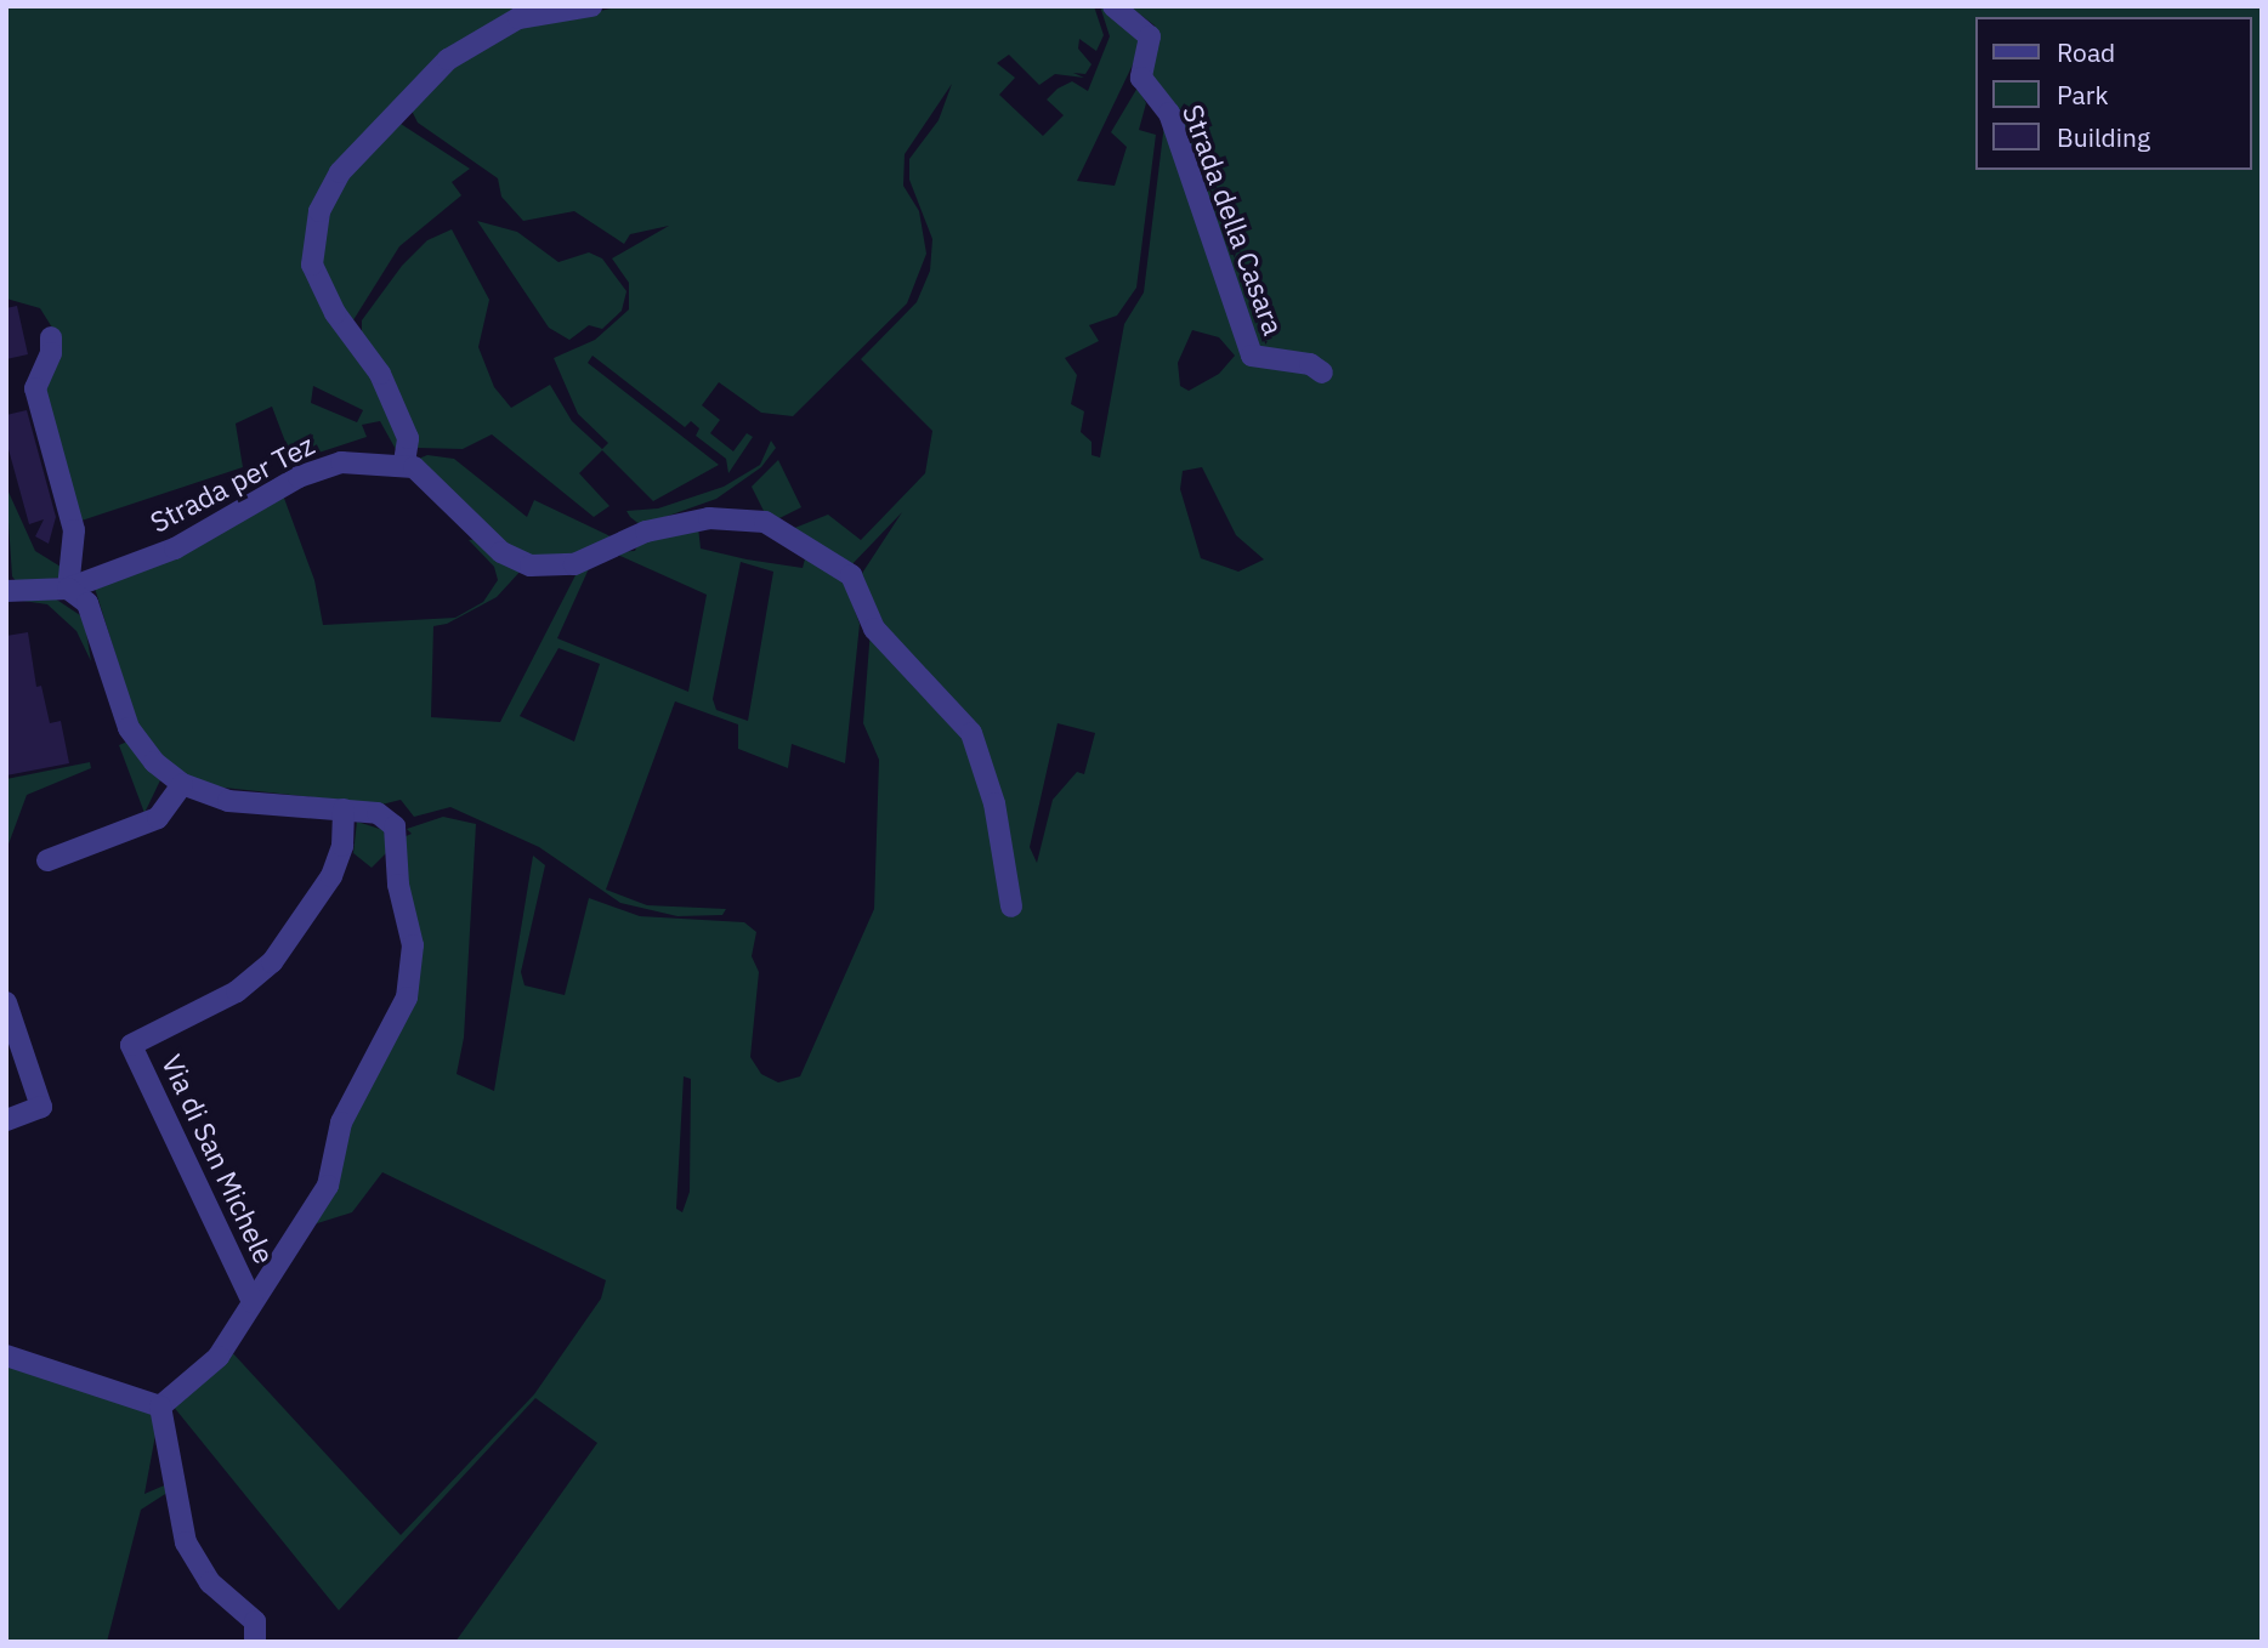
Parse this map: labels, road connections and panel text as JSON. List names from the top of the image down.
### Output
{
  "streets": {
    "street": ["Strada della Casara", "Strada per Tez", "Via di San Michele"]
  },
  "legend": ["Road", "Park", "Building"]
}
